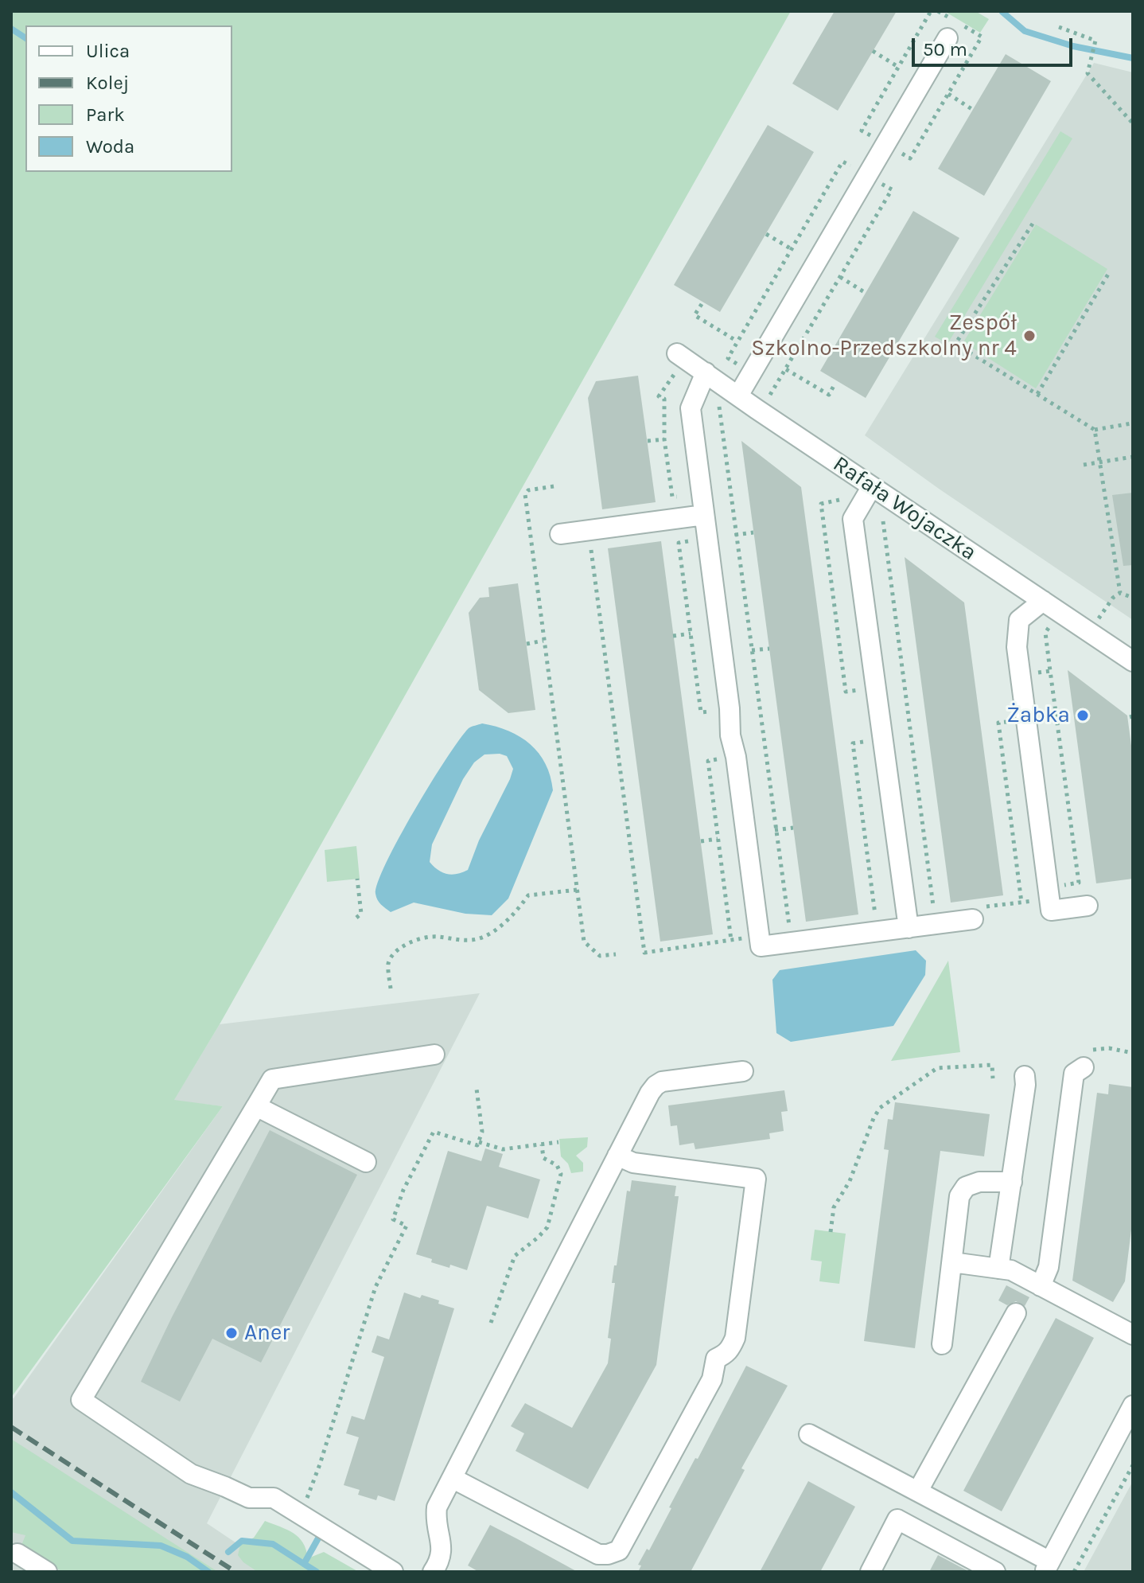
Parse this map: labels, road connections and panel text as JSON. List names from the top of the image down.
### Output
{
  "streets": {
    "street": ["Rafała Wojaczka"]
  },
  "places": ["Zespół Szkolno-Przedszkolny nr 4", "Żabka", "Aner"],
  "legend": [
    "Ulica",
    "Kolej",
    "Park",
    "Woda"
  ],
  "scale_bar": "50 m"
}
